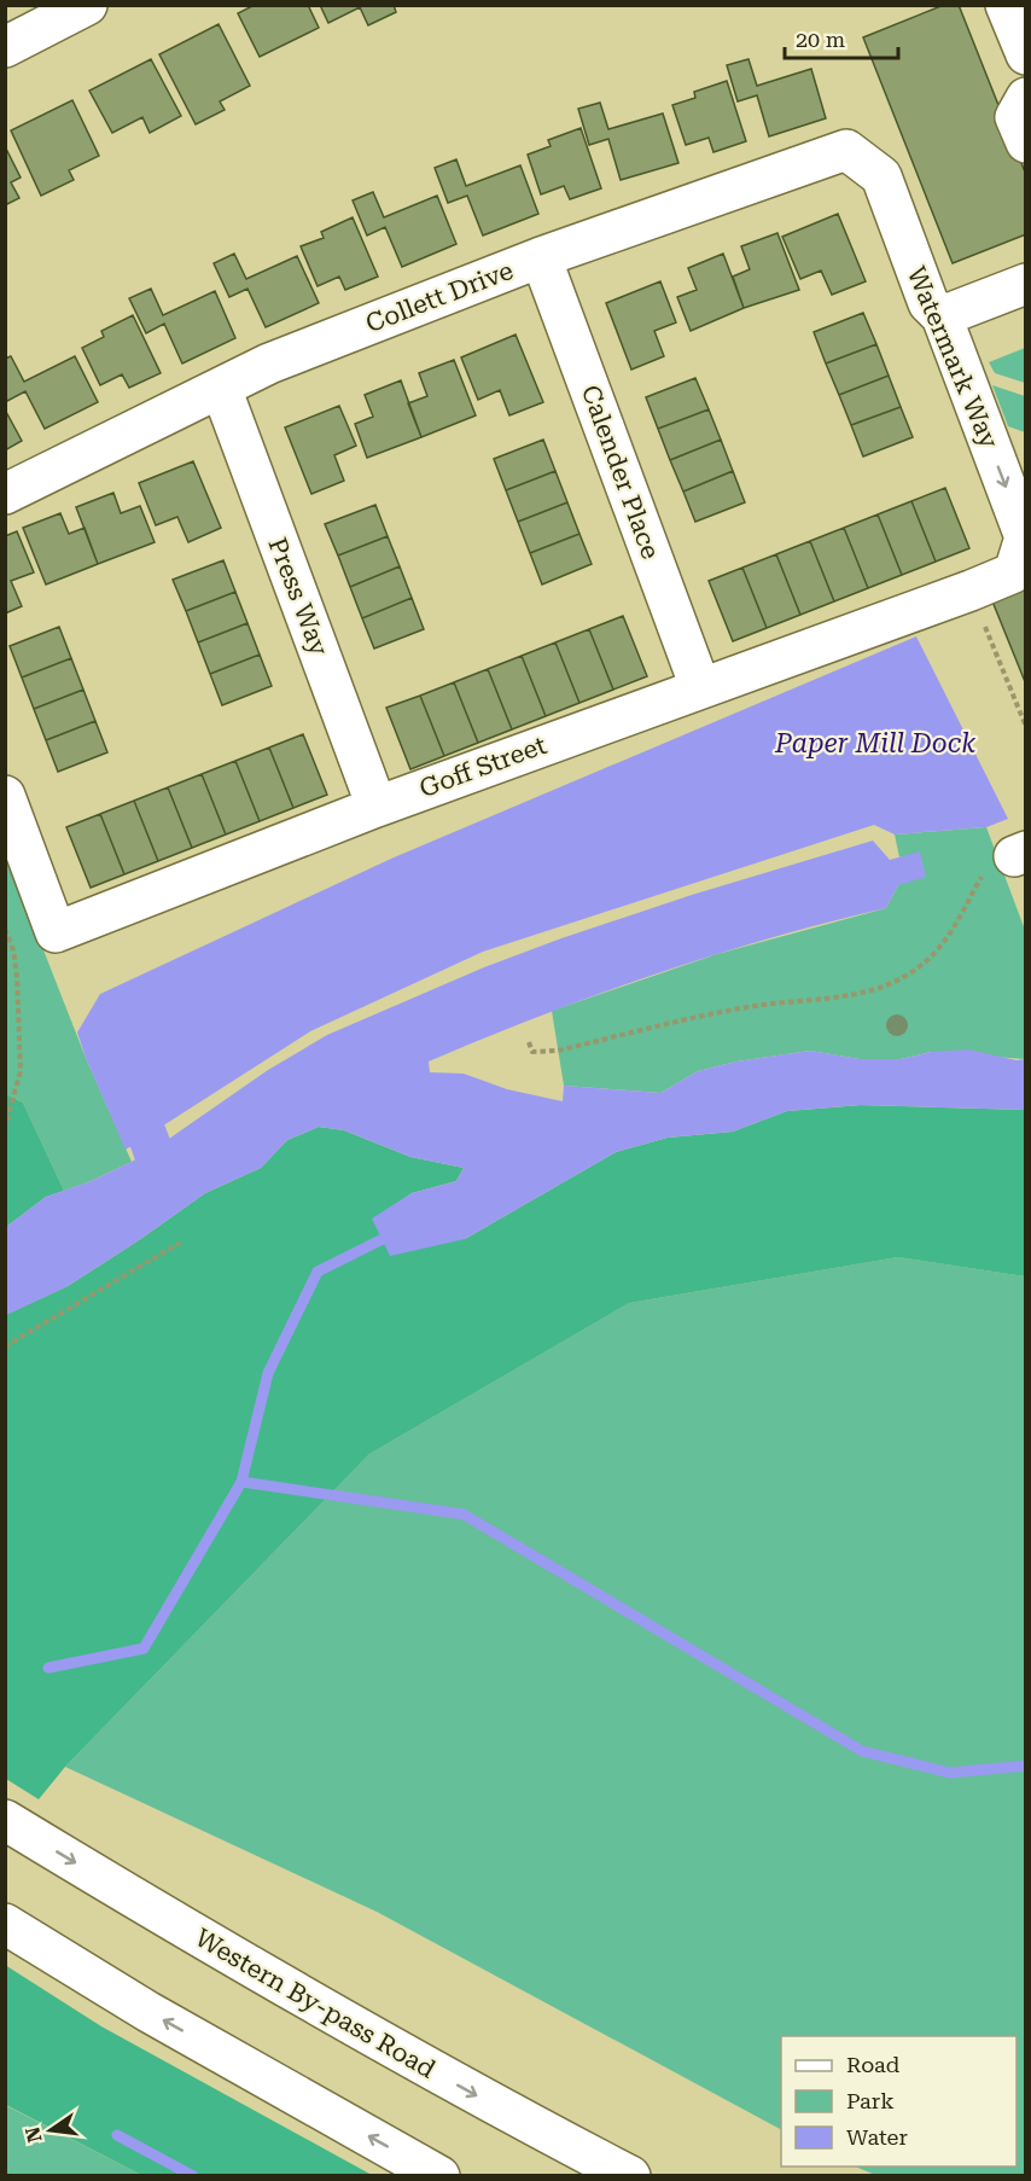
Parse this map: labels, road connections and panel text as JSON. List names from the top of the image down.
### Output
{
  "streets": {
    "main road": [
      "Collett Drive",
      "Watermark Way",
      "Calender Place",
      "Press Way",
      "Goff Street",
      "Western By-pass Road"
    ]
  },
  "crossings": [
    ["Collett Drive", "Watermark Way"],
    ["Collett Drive", "Calender Place"],
    ["Collett Drive", "Press Way"],
    ["Watermark Way", "Goff Street"],
    ["Calender Place", "Goff Street"],
    ["Press Way", "Goff Street"]
  ],
  "one_way": ["Watermark Way"],
  "water": ["Paper Mill Dock"],
  "legend": ["Road", "Park", "Water"],
  "scale_bar": "20 m",
  "north": "left"
}
